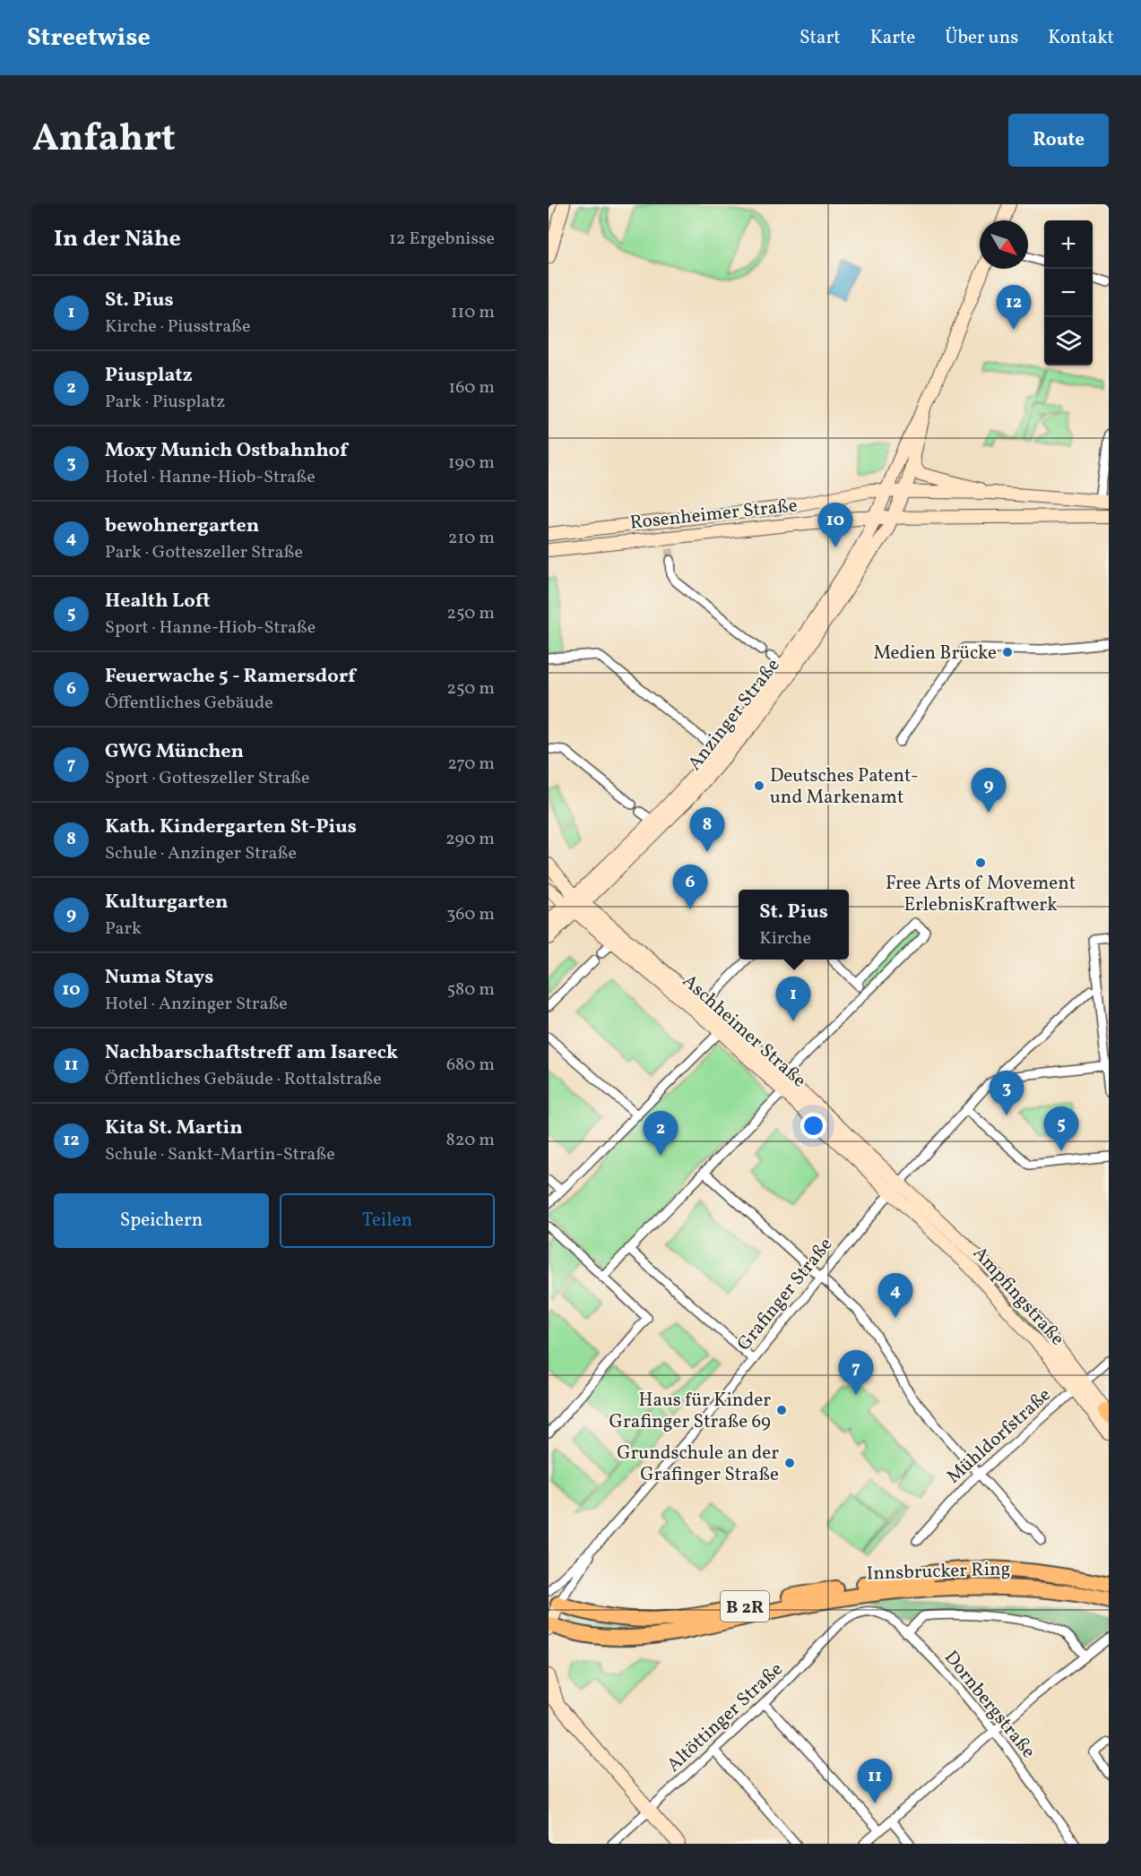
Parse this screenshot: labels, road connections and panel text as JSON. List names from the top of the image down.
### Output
{
  "streets": {
    "highway": ["Innsbrucker Ring", "B 2R"],
    "main road": [
      "Rosenheimer Straße",
      "Anzinger Straße",
      "Aschheimer Straße",
      "Grafinger Straße",
      "Ampfingstraße"
    ],
    "street": ["Mühldorfstraße", "Dornbergstraße", "Altöttinger Straße"]
  },
  "crossings": [
    ["Rosenheimer Straße", "Anzinger Straße"],
    ["Anzinger Straße", "Aschheimer Straße"],
    ["Aschheimer Straße", "Grafinger Straße"],
    ["Aschheimer Straße", "Ampfingstraße"],
    ["Grafinger Straße", "Ampfingstraße"],
    ["Grafinger Straße", "Innsbrucker Ring"],
    ["Ampfingstraße", "Mühldorfstraße"],
    ["Dornbergstraße", "Altöttinger Straße"]
  ],
  "places": [
    "Medien Brücke",
    "Deutsches Patent- und Markenamt",
    "Free Arts of Movement ErlebnisKraftwerk",
    "Haus für Kinder Grafinger Straße 69",
    "Grundschule an der Grafinger Straße"
  ],
  "north": "bottom right",
  "page": {
    "header": "Streetwise",
    "nav": [
      "Start",
      "Karte",
      "Über uns",
      "Kontakt"
    ],
    "title": "Anfahrt",
    "buttons": [
      "Route",
      ["Speichern", "Teilen"]
    ],
    "heading": ["In der Nähe", "12 Ergebnisse"],
    "map_buttons": ["+", "−"],
    "list": [
      {
        "mark": "1",
        "name": "St. Pius",
        "note": "Kirche · Piusstraße",
        "value": "110 m"
      },
      {
        "mark": "2",
        "name": "Piusplatz",
        "note": "Park · Piusplatz",
        "value": "160 m"
      },
      {
        "mark": "3",
        "name": "Moxy Munich Ostbahnhof",
        "note": "Hotel · Hanne-Hiob-Straße",
        "value": "190 m"
      },
      {
        "mark": "4",
        "name": "bewohnergarten",
        "note": "Park · Gotteszeller Straße",
        "value": "210 m"
      },
      {
        "mark": "5",
        "name": "Health Loft",
        "note": "Sport · Hanne-Hiob-Straße",
        "value": "250 m"
      },
      {
        "mark": "6",
        "name": "Feuerwache 5 - Ramersdorf",
        "note": "Öffentliches Gebäude",
        "value": "250 m"
      },
      {
        "mark": "7",
        "name": "GWG München",
        "note": "Sport · Gotteszeller Straße",
        "value": "270 m"
      },
      {
        "mark": "8",
        "name": "Kath. Kindergarten St-Pius",
        "note": "Schule · Anzinger Straße",
        "value": "290 m"
      },
      {
        "mark": "9",
        "name": "Kulturgarten",
        "note": "Park",
        "value": "360 m"
      },
      {
        "mark": "10",
        "name": "Numa Stays",
        "note": "Hotel · Anzinger Straße",
        "value": "580 m"
      },
      {
        "mark": "11",
        "name": "Nachbarschaftstreff am Isareck",
        "note": "Öffentliches Gebäude · Rottalstraße",
        "value": "680 m"
      },
      {
        "mark": "12",
        "name": "Kita St. Martin",
        "note": "Schule · Sankt-Martin-Straße",
        "value": "820 m"
      }
    ],
    "pins": [
      "12",
      "10",
      "9",
      "8",
      "6",
      "1",
      "3",
      "5",
      "2",
      "4",
      "7",
      "11"
    ],
    "popup": ["St. Pius", "Kirche"]
  }
}
